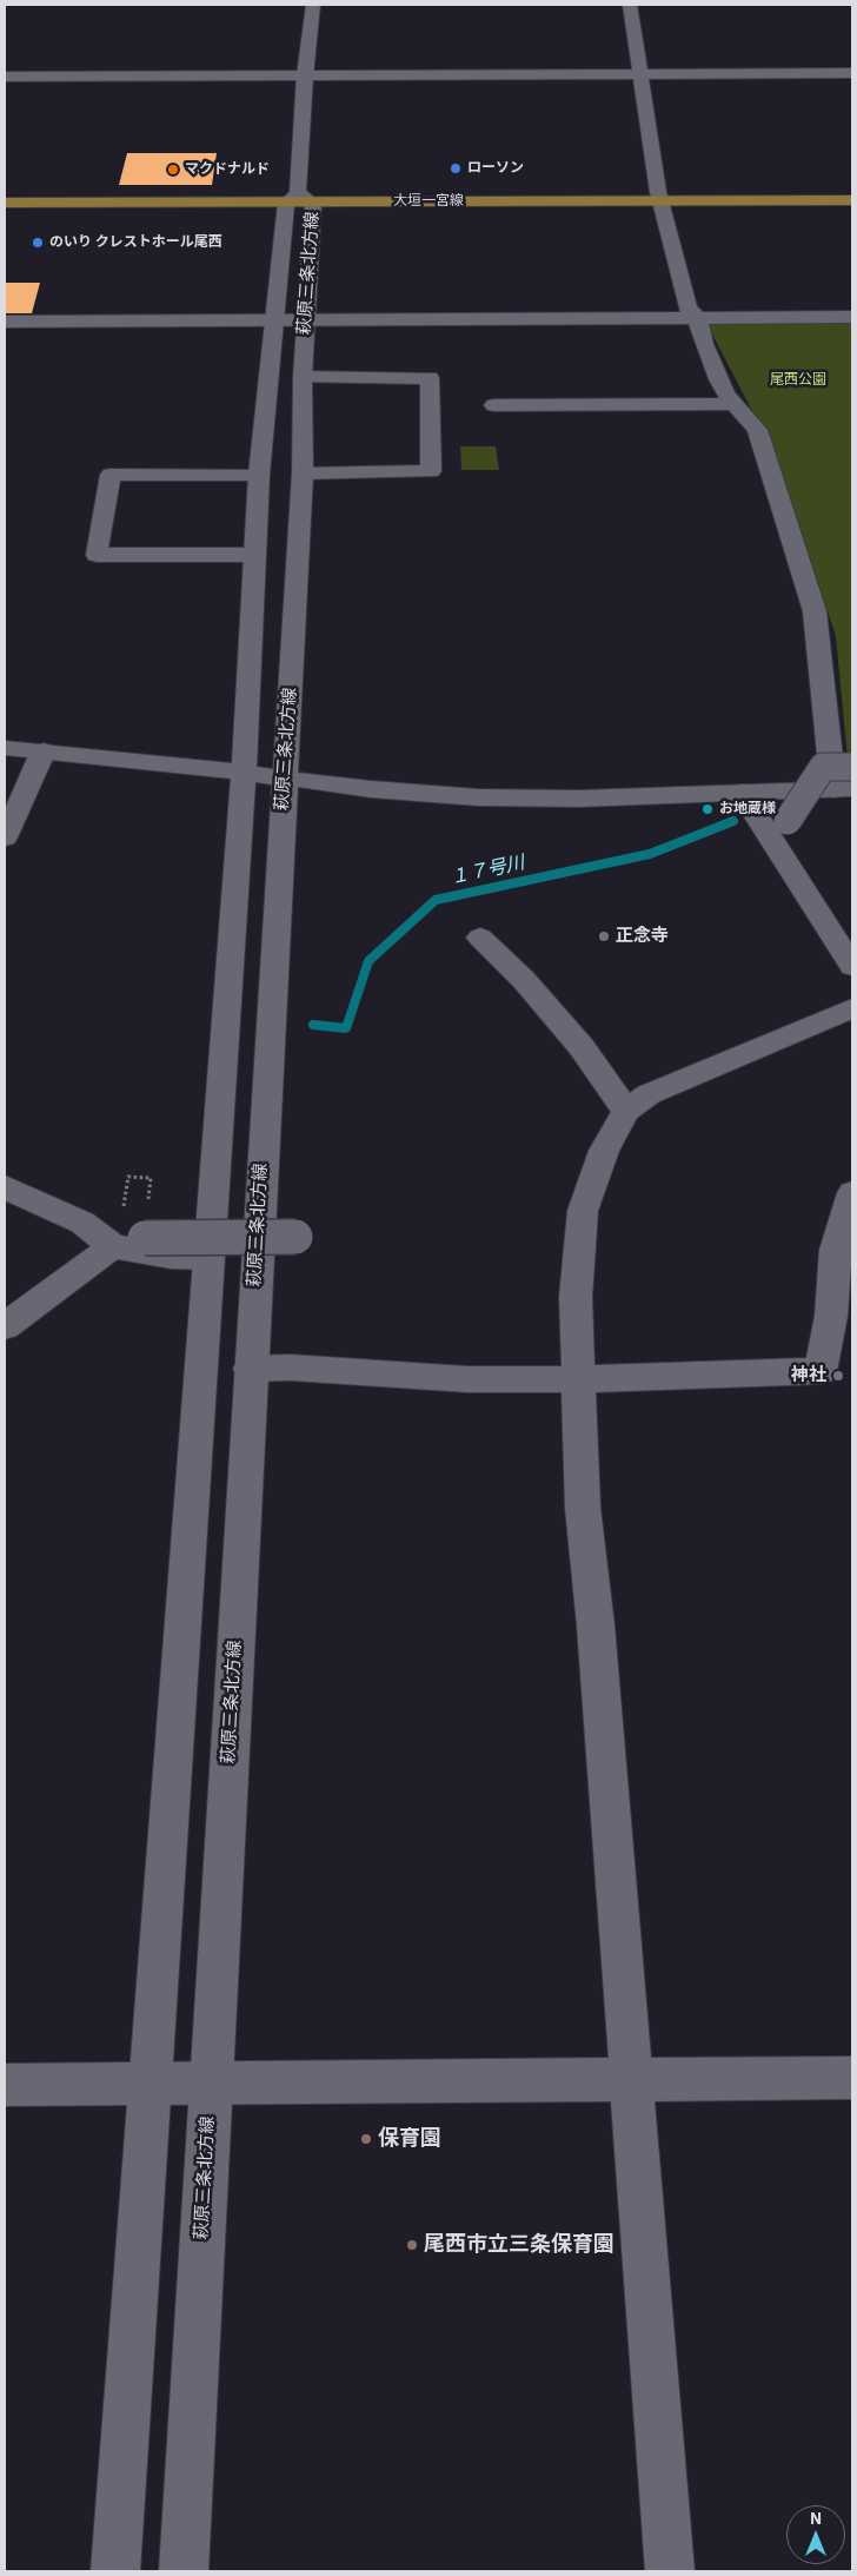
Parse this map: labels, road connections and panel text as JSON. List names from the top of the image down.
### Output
{
  "streets": {
    "main road": ["大垣一宮線"],
    "street": ["萩原三条北方線"]
  },
  "crossings": [
    ["大垣一宮線", "萩原三条北方線"]
  ],
  "water": ["１７号川"],
  "parks": ["尾西公園"],
  "places": [
    "ローソン",
    "マクドナルド",
    "のいり クレストホール尾西",
    "お地蔵様",
    "正念寺",
    "神社",
    "保育園",
    "尾西市立三条保育園"
  ],
  "north": "top"
}
